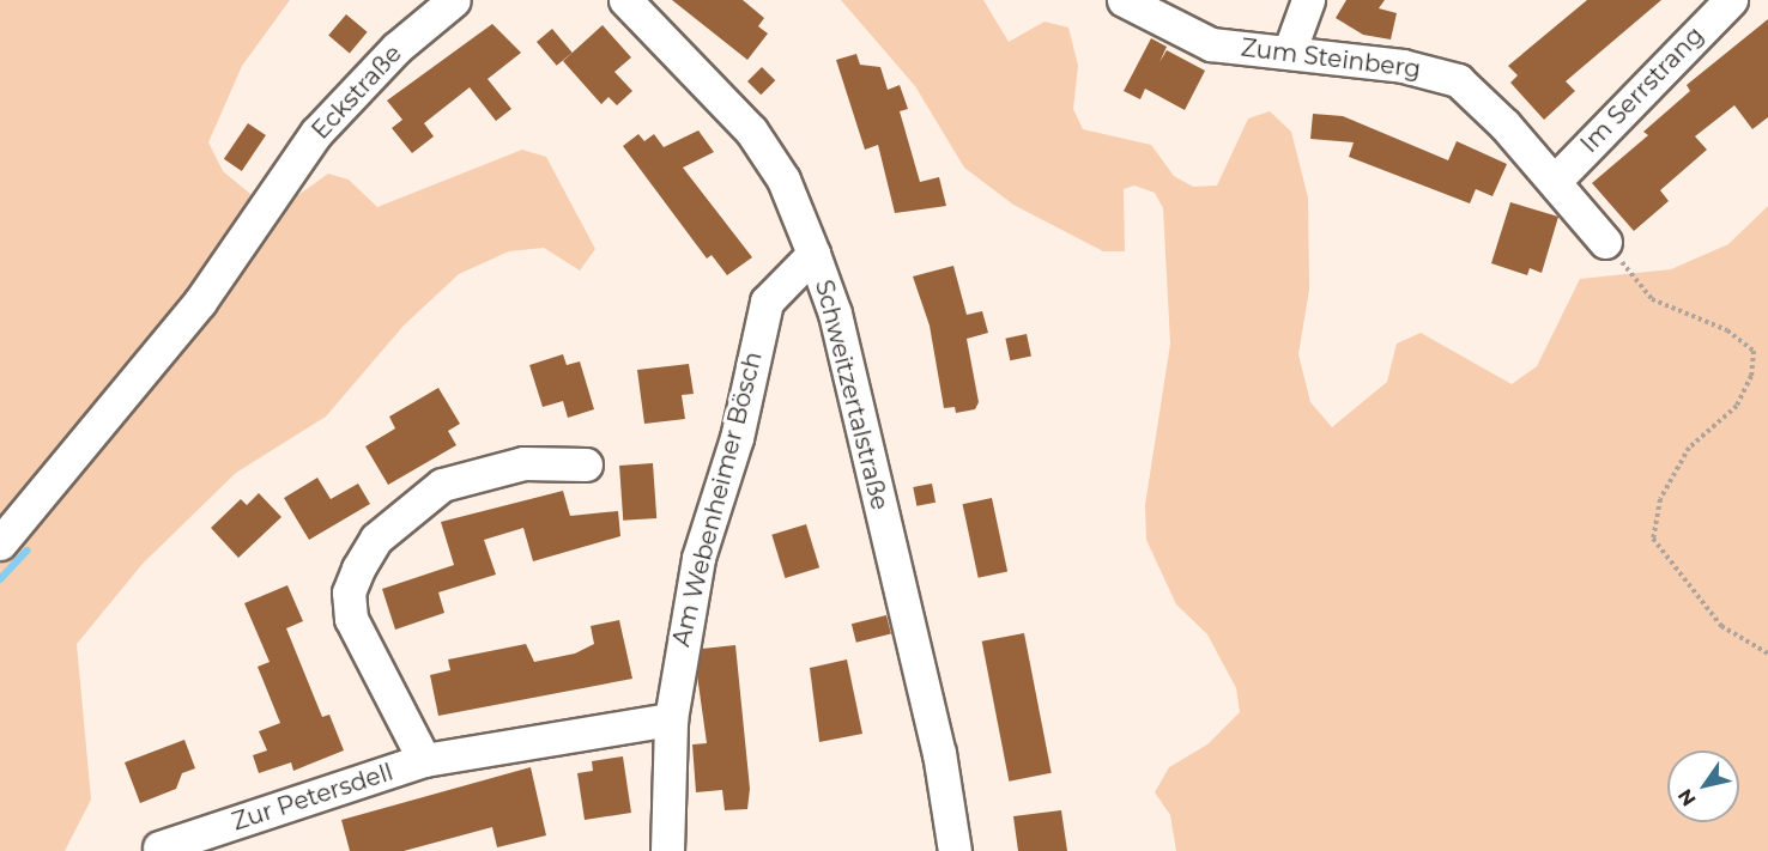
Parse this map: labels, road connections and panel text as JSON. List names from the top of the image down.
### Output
{
  "streets": {
    "street": [
      "Zum Steinberg",
      "Im Serrstrang",
      "Eckstraße",
      "Schweitzertalstraße",
      "Am Webenheimer Bösch",
      "Zur Petersdell"
    ]
  },
  "crossings": [
    ["Zum Steinberg", "Im Serrstrang"],
    ["Schweitzertalstraße", "Am Webenheimer Bösch"],
    ["Am Webenheimer Bösch", "Zur Petersdell"]
  ],
  "north": "bottom left"
}
